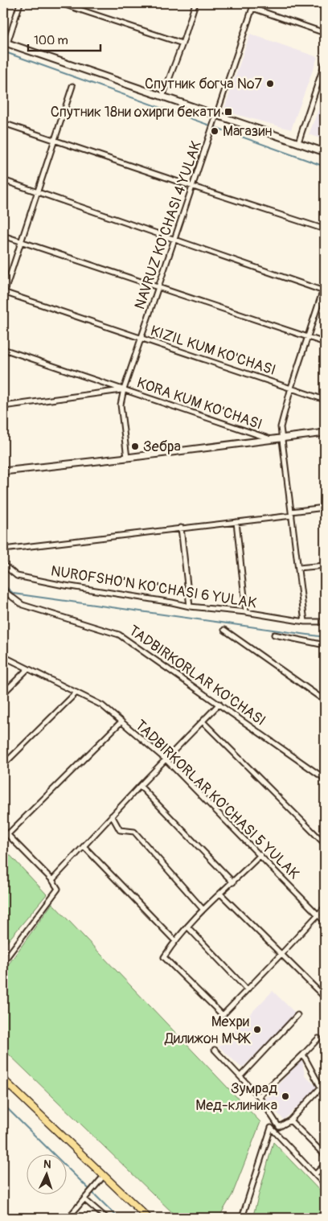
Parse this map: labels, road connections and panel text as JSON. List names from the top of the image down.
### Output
{
  "streets": {
    "street": [
      "NAVRUZ KO'CHASI 4 YULAK",
      "KIZIL KUM KO'CHASI",
      "KORA KUM KO'CHASI",
      "NUROFSHO'N KO'CHASI 6 YULAK",
      "TADBIRKORLAR KO'CHASI",
      "TADBIRKORLAR KO'CHASI 5 YULAK"
    ]
  },
  "crossings": [
    ["NAVRUZ KO'CHASI 4 YULAK", "KIZIL KUM KO'CHASI"],
    ["NAVRUZ KO'CHASI 4 YULAK", "KORA KUM KO'CHASI"]
  ],
  "places": {
    "other": [
      "Спутник богча №7",
      "Магазин",
      "Зебра",
      "Мехри Дилижон МЧЖ",
      "Зумрад Мед-клиника"
    ],
    "transit": ["Спутник 18ни охирги бекати"]
  },
  "scale_bar": "100 m",
  "north": "top"
}
